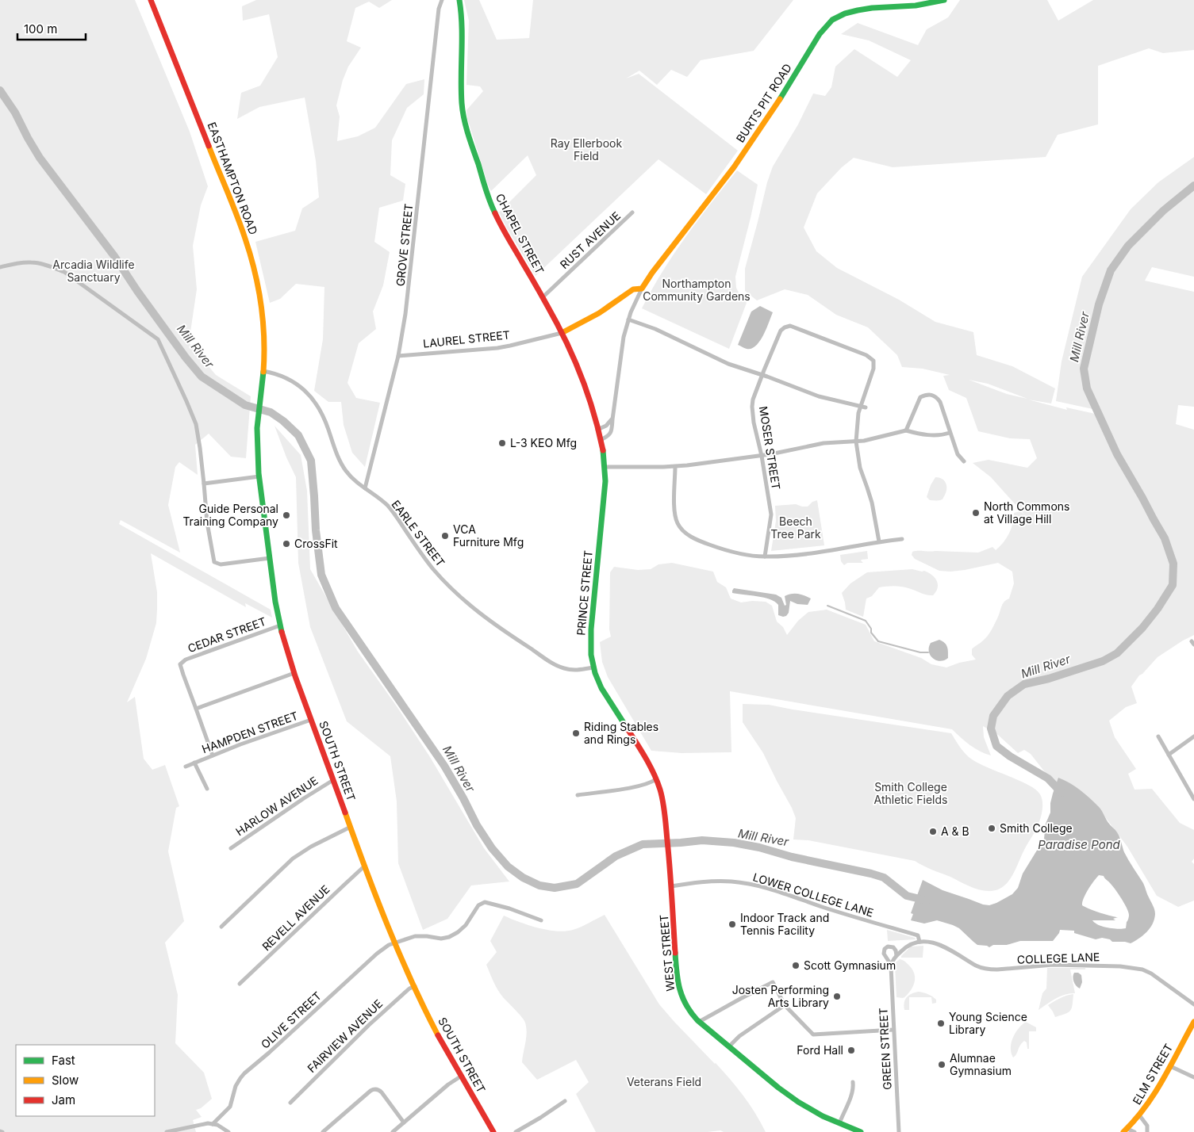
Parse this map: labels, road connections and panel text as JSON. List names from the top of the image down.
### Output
{
  "streets": {
    "main road": [
      "BURTS PIT ROAD",
      "EASTHAMPTON ROAD",
      "CHAPEL STREET",
      "LAUREL STREET",
      "PRINCE STREET",
      "SOUTH STREET",
      "WEST STREET",
      "ELM STREET"
    ],
    "street": [
      "RUST AVENUE",
      "GROVE STREET",
      "MOSER STREET",
      "EARLE STREET",
      "CEDAR STREET",
      "HAMPDEN STREET",
      "HARLOW AVENUE",
      "LOWER COLLEGE LANE",
      "REVELL AVENUE",
      "COLLEGE LANE",
      "OLIVE STREET",
      "FAIRVIEW AVENUE",
      "GREEN STREET"
    ]
  },
  "crossings": [
    ["BURTS PIT ROAD", "LAUREL STREET"],
    ["EASTHAMPTON ROAD", "EARLE STREET"],
    ["EASTHAMPTON ROAD", "SOUTH STREET"],
    ["CHAPEL STREET", "RUST AVENUE"],
    ["CHAPEL STREET", "LAUREL STREET"],
    ["CHAPEL STREET", "PRINCE STREET"],
    ["GROVE STREET", "LAUREL STREET"],
    ["GROVE STREET", "EARLE STREET"],
    ["EARLE STREET", "PRINCE STREET"],
    ["EARLE STREET", "SOUTH STREET"],
    ["PRINCE STREET", "WEST STREET"],
    ["CEDAR STREET", "SOUTH STREET"],
    ["HAMPDEN STREET", "SOUTH STREET"],
    ["SOUTH STREET", "HARLOW AVENUE"],
    ["SOUTH STREET", "REVELL AVENUE"],
    ["SOUTH STREET", "OLIVE STREET"],
    ["SOUTH STREET", "FAIRVIEW AVENUE"],
    ["LOWER COLLEGE LANE", "WEST STREET"],
    ["LOWER COLLEGE LANE", "COLLEGE LANE"]
  ],
  "water": ["Mill River", "Paradise Pond"],
  "parks": [
    "Ray Ellerbook Field",
    "Arcadia Wildlife Sanctuary",
    "Northampton Community Gardens",
    "Beech Tree Park",
    "Smith College Athletic Fields",
    "Veterans Field"
  ],
  "places": [
    "L-3 KEO Mfg",
    "North Commons at Village Hill",
    "Guide Personal Training Company",
    "VCA Furniture Mfg",
    "CrossFit",
    "Riding Stables and Rings",
    "Smith College",
    "A & B",
    "Indoor Track and Tennis Facility",
    "Scott Gymnasium",
    "Josten Performing Arts Library",
    "Young Science Library",
    "Ford Hall",
    "Alumnae Gymnasium"
  ],
  "legend": ["Fast", "Slow", "Jam"],
  "scale_bar": "100 m"
}
